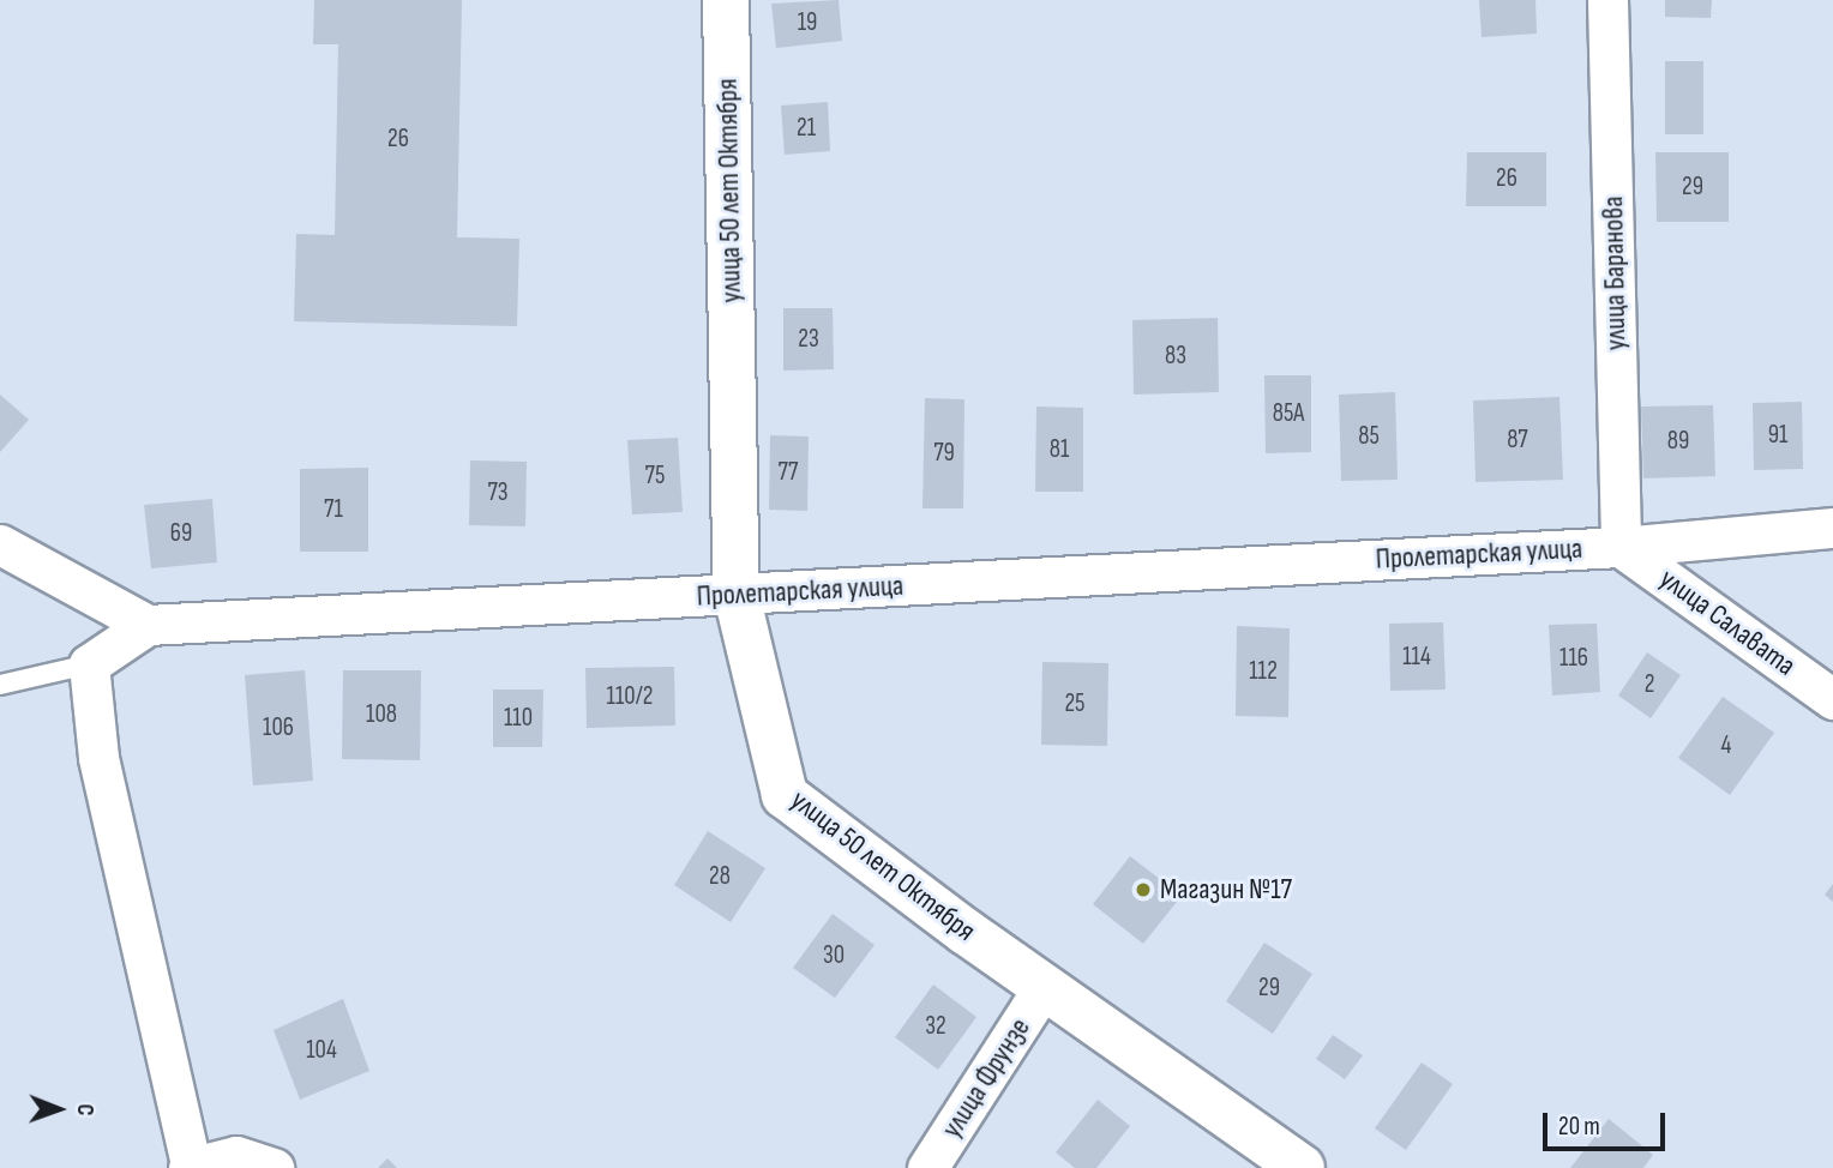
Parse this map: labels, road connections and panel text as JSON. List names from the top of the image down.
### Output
{
  "streets": {
    "main road": ["улица 50 лет Октября"],
    "street": [
      "улица Баранова",
      "Пролетарская улица",
      "улица Салавата",
      "улица Фрунзе"
    ]
  },
  "crossings": [
    ["улица 50 лет Октября", "Пролетарская улица"],
    ["улица 50 лет Октября", "улица Фрунзе"],
    ["улица Баранова", "Пролетарская улица"],
    ["улица Баранова", "улица Салавата"],
    ["Пролетарская улица", "улица Салавата"]
  ],
  "places": ["Магазин №17"],
  "house_numbers": [
    "19",
    "21",
    "26",
    "26",
    "29",
    "23",
    "83",
    "85А",
    "91",
    "85",
    "87",
    "89",
    "81",
    "79",
    "77",
    "75",
    "73",
    "71",
    "69",
    "114",
    "116",
    "112",
    "2",
    "110/2",
    "25",
    "108",
    "110",
    "106",
    "4",
    "28",
    "30",
    "29",
    "32",
    "104"
  ],
  "scale_bar": "20 m",
  "north": "right"
}
